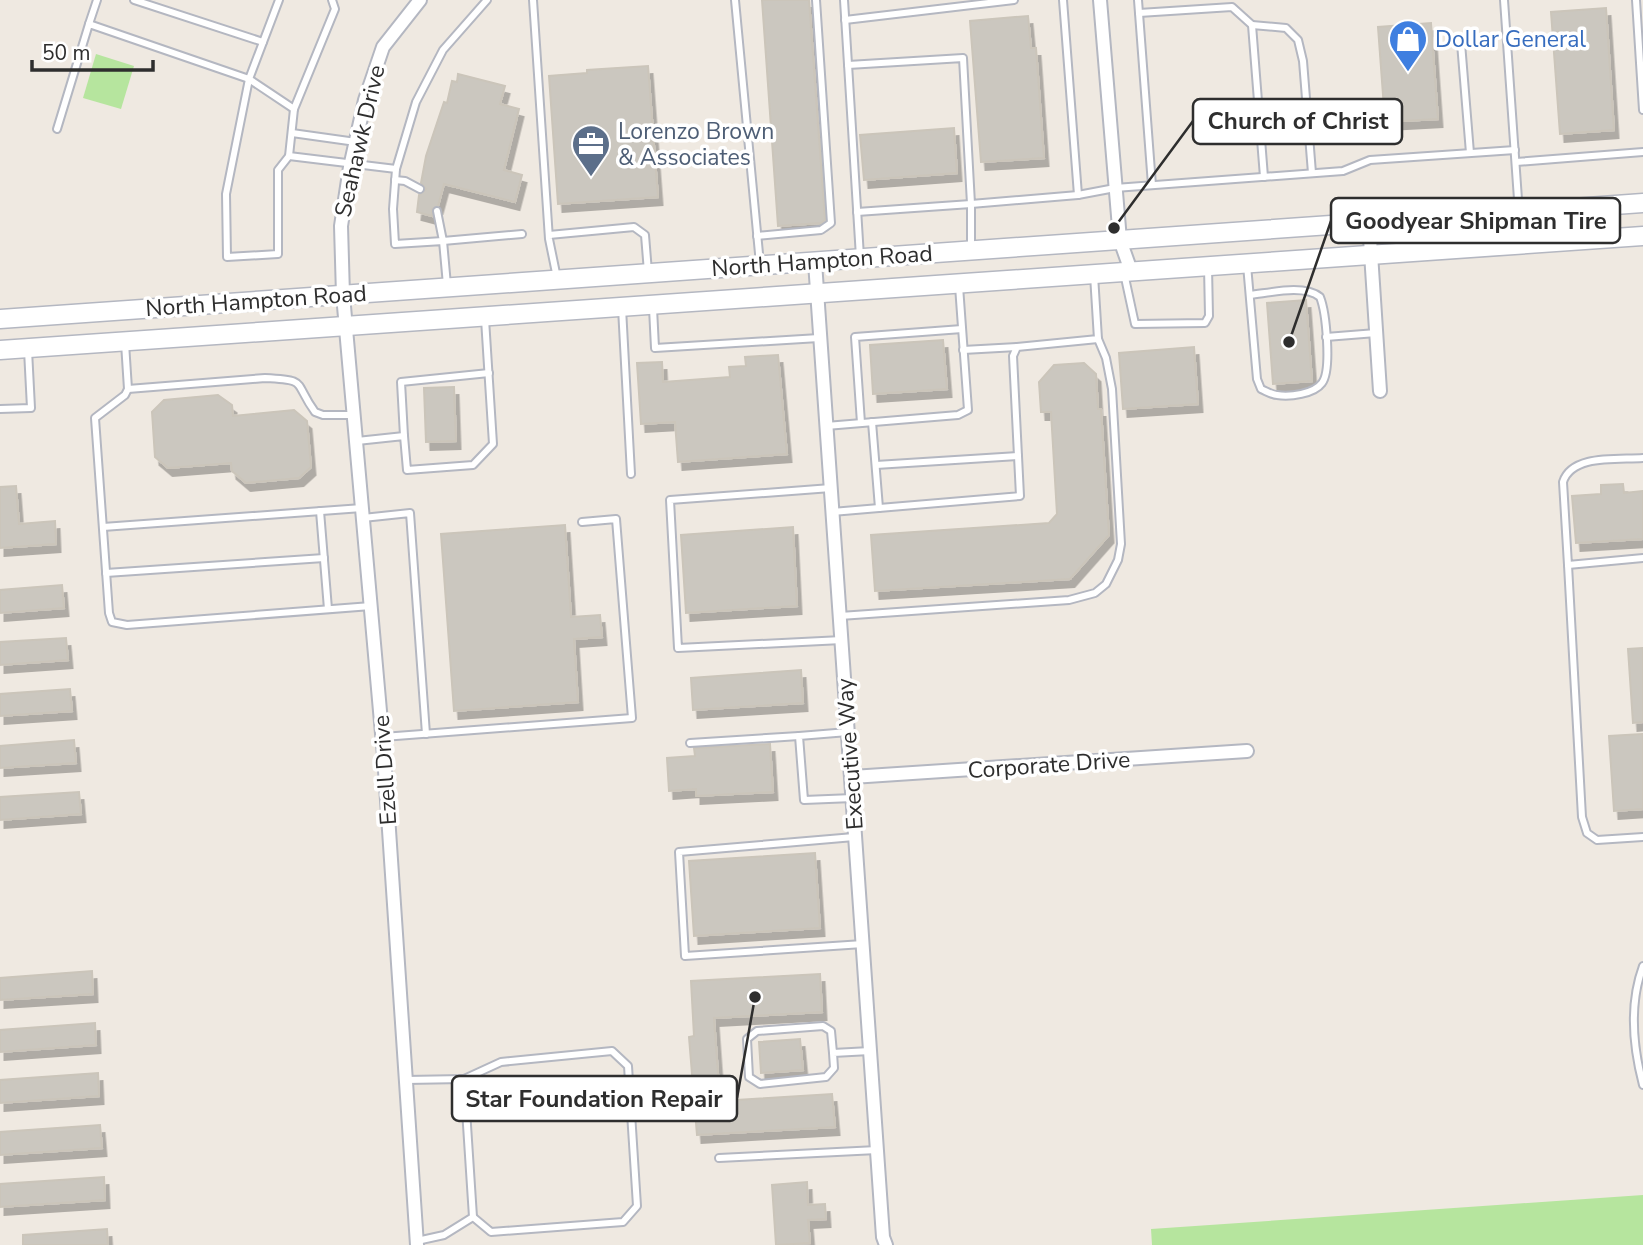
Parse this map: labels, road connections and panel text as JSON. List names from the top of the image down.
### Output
{
  "streets": {
    "main road": ["North Hampton Road"],
    "street": [
      "Seahawk Drive",
      "Executive Way",
      "Corporate Drive",
      "Ezell Drive"
    ]
  },
  "crossings": [
    ["Seahawk Drive", "North Hampton Road"],
    ["Seahawk Drive", "Ezell Drive"],
    ["North Hampton Road", "Executive Way"],
    ["North Hampton Road", "Ezell Drive"],
    ["Executive Way", "Corporate Drive"]
  ],
  "places": {
    "shop": ["Dollar General"],
    "office": ["Lorenzo Brown & Associates"],
    "other": ["Church of Christ", "Goodyear Shipman Tire", "Star Foundation Repair"]
  },
  "scale_bar": "50 m"
}
